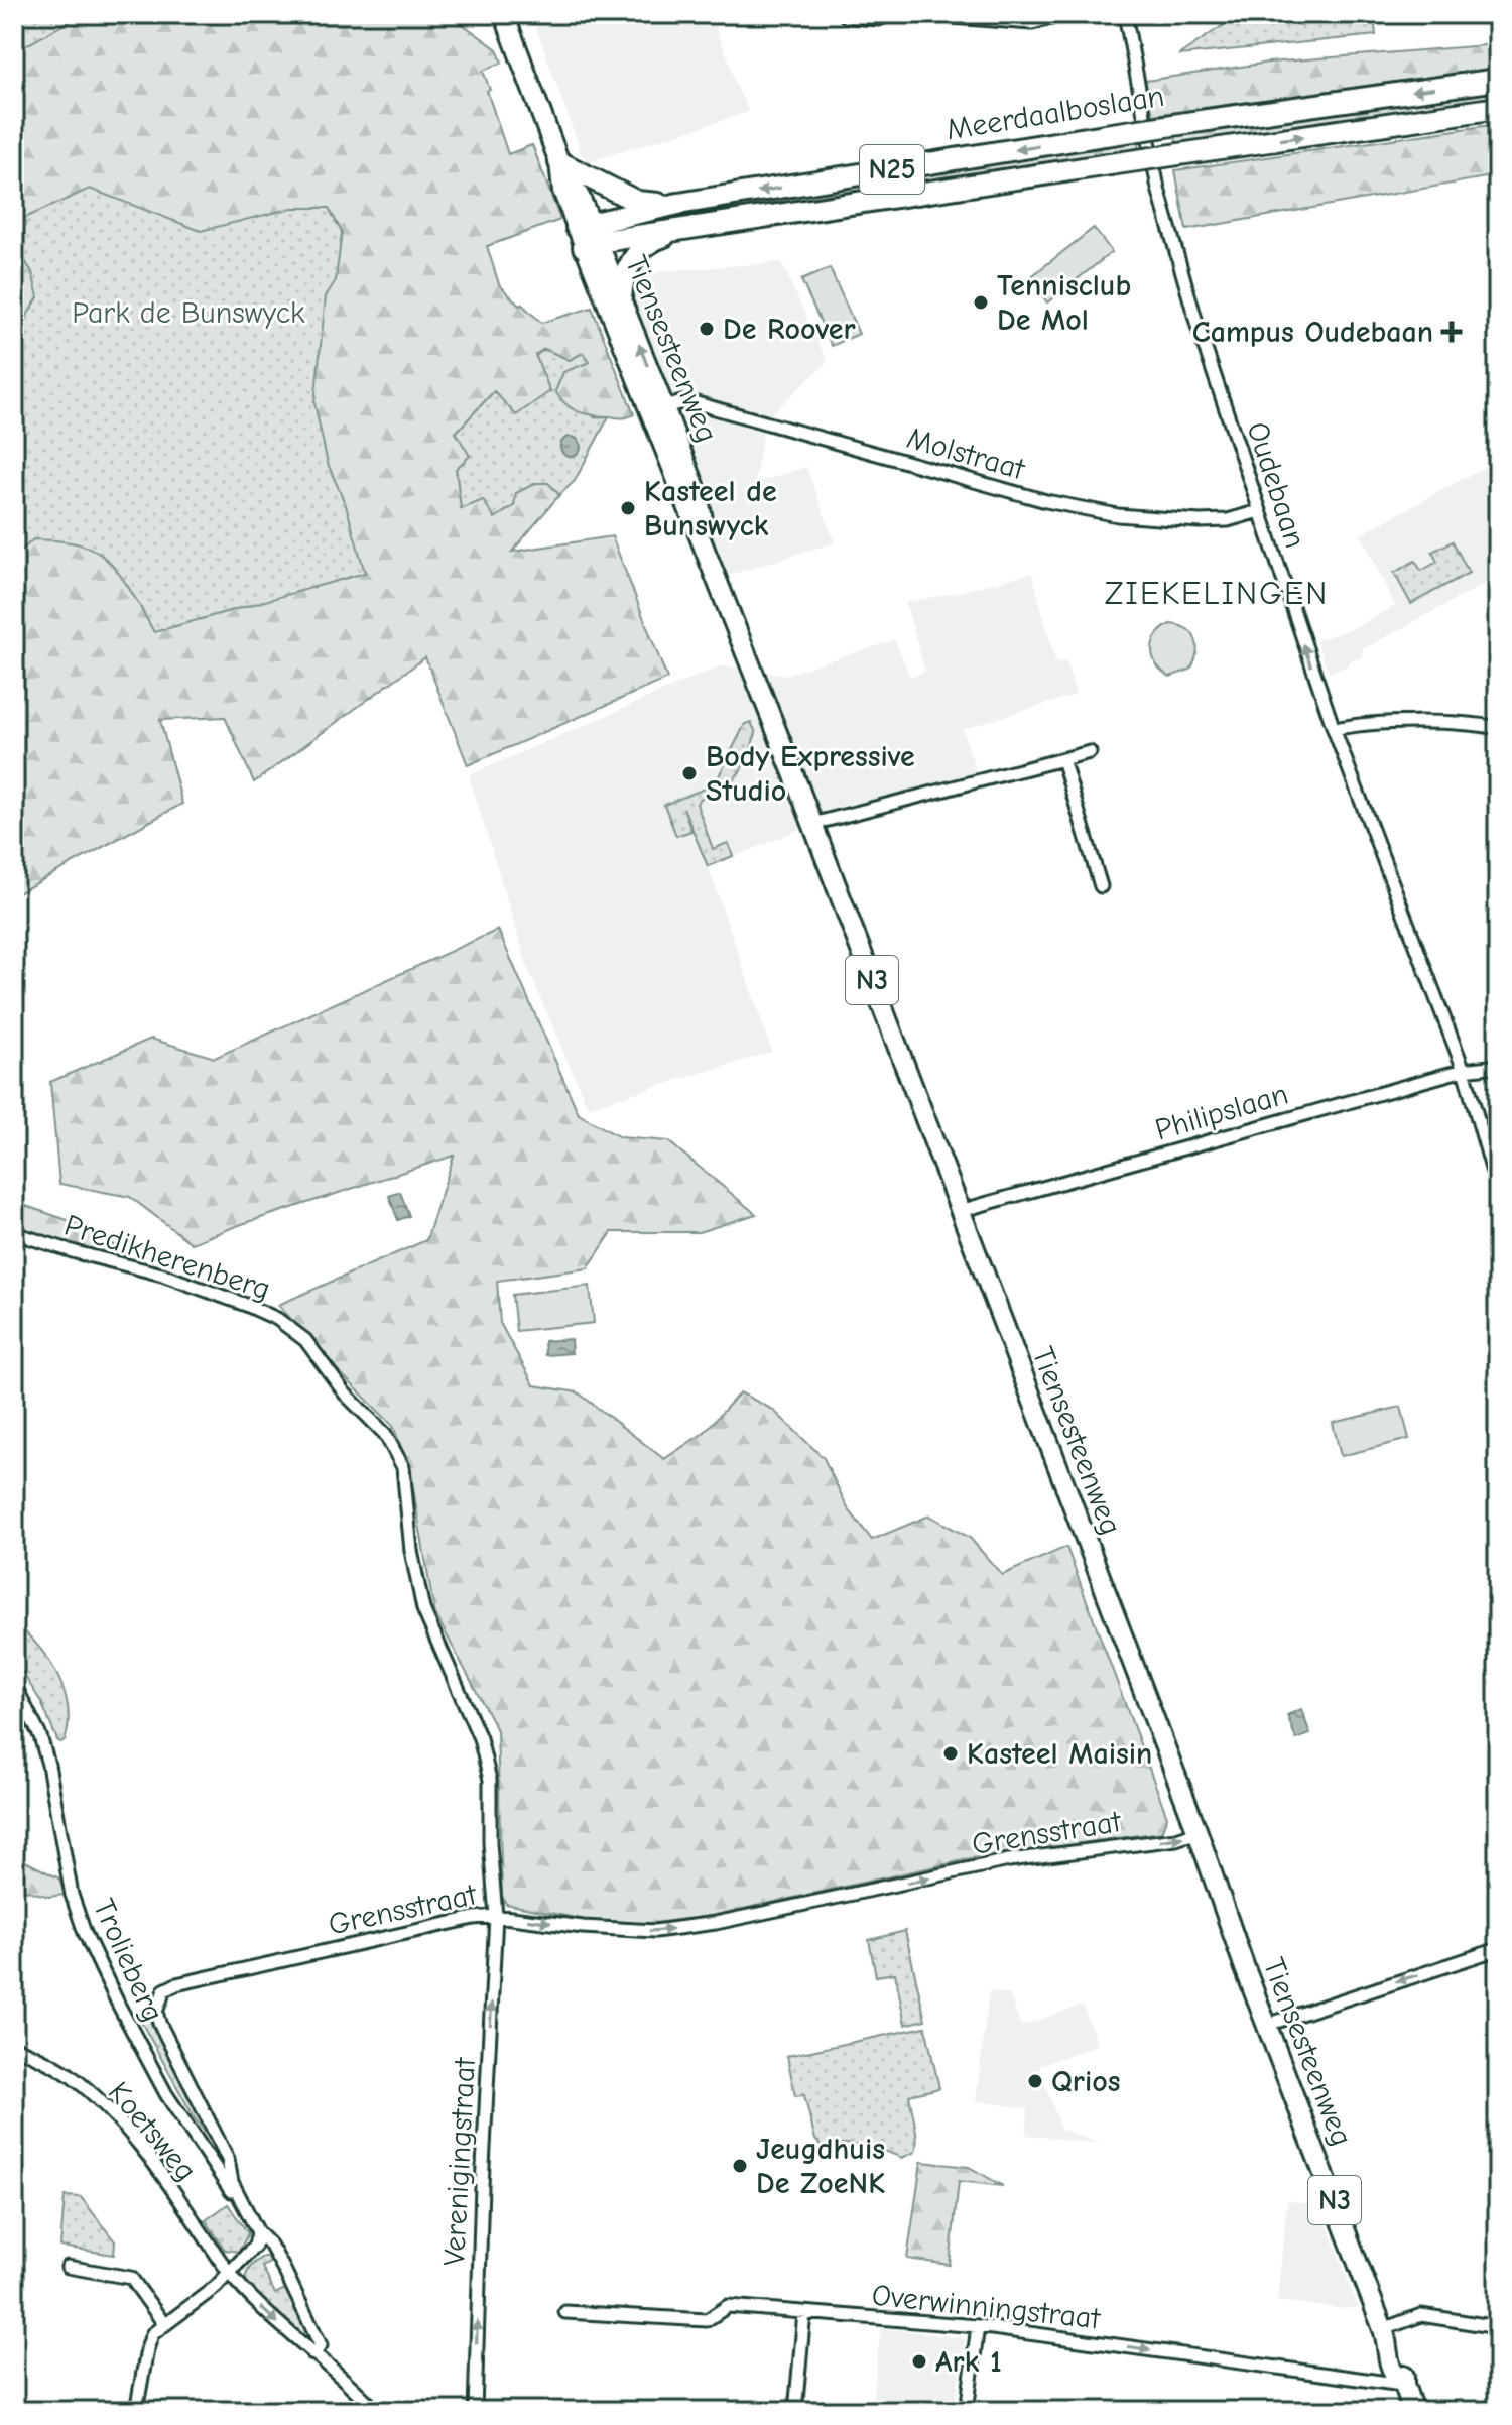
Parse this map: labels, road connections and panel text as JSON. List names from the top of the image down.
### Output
{
  "streets": {
    "highway": ["Meerdaalboslaan", "N25"],
    "main road": ["Tiensesteenweg", "N3"],
    "street": [
      "Molstraat",
      "Oudebaan",
      "Philipslaan",
      "Predikherenberg",
      "Grensstraat",
      "Trolieberg",
      "Koetsweg",
      "Verenigingstraat",
      "Overwinningstraat"
    ]
  },
  "crossings": [
    ["Meerdaalboslaan", "Tiensesteenweg"],
    ["Tiensesteenweg", "Molstraat"],
    ["Tiensesteenweg", "Philipslaan"],
    ["Tiensesteenweg", "Grensstraat"],
    ["Tiensesteenweg", "Overwinningstraat"],
    ["Molstraat", "Oudebaan"],
    ["Oudebaan", "Philipslaan"],
    ["Predikherenberg", "Grensstraat"],
    ["Predikherenberg", "Verenigingstraat"],
    ["Grensstraat", "Trolieberg"],
    ["Grensstraat", "Koetsweg"],
    ["Grensstraat", "Verenigingstraat"]
  ],
  "one_way": ["Grensstraat", "Verenigingstraat", "Overwinningstraat"],
  "districts": ["ZIEKELINGEN"],
  "parks": ["Park de Bunswyck"],
  "places": {
    "other": [
      "Tennisclub De Mol",
      "De Roover",
      "Kasteel de Bunswyck",
      "Body Expressive Studio",
      "Kasteel Maisin",
      "Qrios",
      "Jeugdhuis De ZoeNK",
      "Ark 1"
    ],
    "health": ["Campus Oudebaan"]
  }
}
